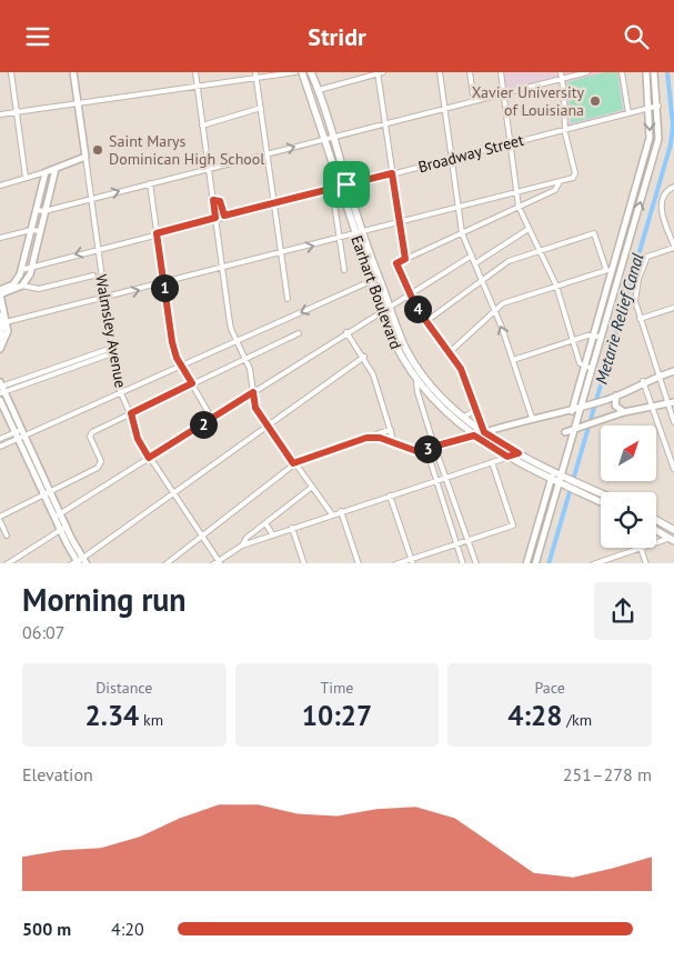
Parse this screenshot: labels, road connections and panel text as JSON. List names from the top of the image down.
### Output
{
  "streets": {
    "main road": ["Earhart Boulevard"],
    "street": ["Broadway Street", "Walmsley Avenue"]
  },
  "crossings": [
    ["Broadway Street", "Earhart Boulevard"],
    ["Broadway Street", "Walmsley Avenue"]
  ],
  "water": ["Metarie Relief Canal"],
  "places": ["Xavier University of Louisiana", "Saint Marys Dominican High School"],
  "north": "top right",
  "page": {
    "header": "Stridr",
    "pins": [
      "1",
      "4",
      "2",
      "3"
    ],
    "heading": ["Morning run", "06:07"],
    "stats": [
      ["Distance", "2.34 km"],
      ["Time", "10:27"],
      ["Pace", "4:28 /km"]
    ],
    "chart": ["Elevation", "251–278 m"],
    "list": [
      {
        "name": "500 m",
        "note": "4:20"
      }
    ]
  }
}
